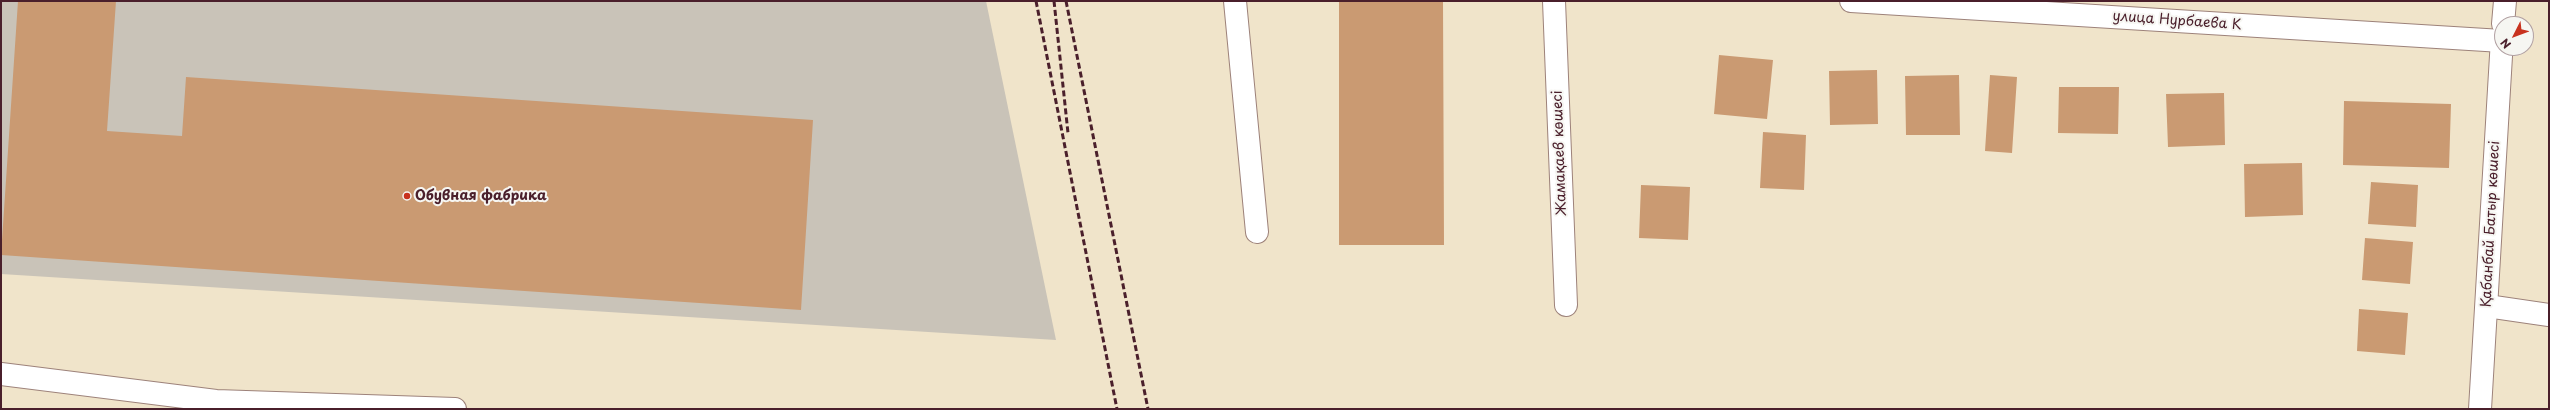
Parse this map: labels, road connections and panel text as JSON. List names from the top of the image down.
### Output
{
  "streets": {
    "main road": ["улица Нурбаева К", "Жамақаев көшесі", "Қабанбай Батыр көшесі"]
  },
  "places": ["Обувная фабрика"],
  "north": "bottom left"
}
